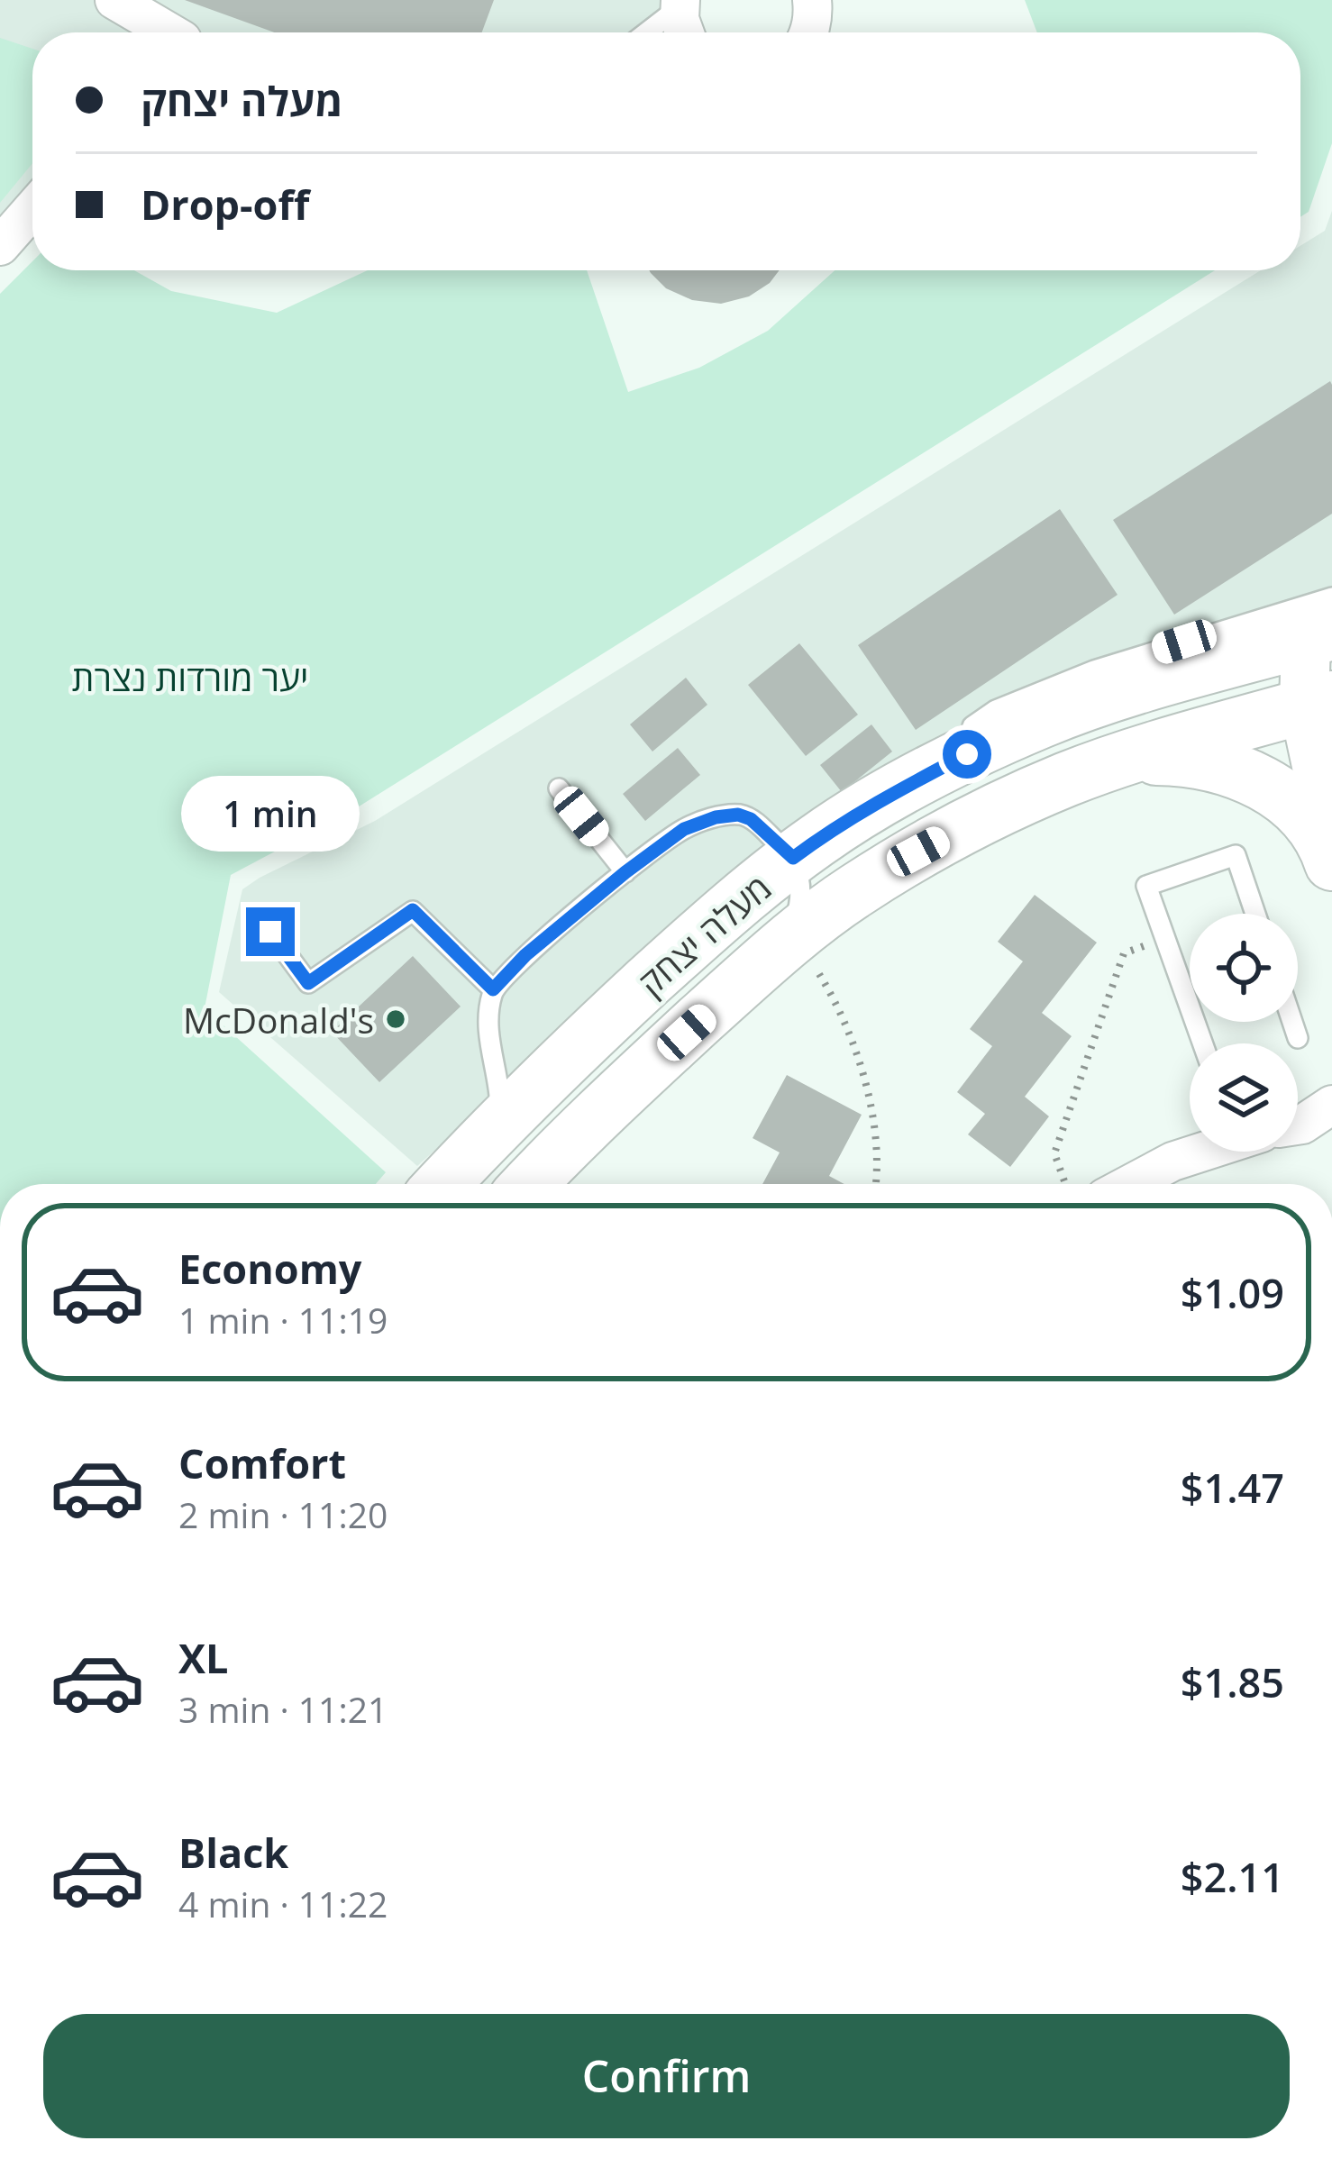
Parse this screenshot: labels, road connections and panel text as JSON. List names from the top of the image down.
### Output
{
  "streets": {
    "main road": ["מעלה יצחק"]
  },
  "parks": ["יער מורדות נצרת"],
  "places": ["McDonald's"],
  "page": {
    "banner": ["מעלה יצחק", "Drop-off"],
    "bubble": "1 min",
    "list": [
      {
        "name": "Economy",
        "note": "1 min · 11:19",
        "value": "$1.09"
      },
      {
        "name": "Comfort",
        "note": "2 min · 11:20",
        "value": "$1.47"
      },
      {
        "name": "XL",
        "note": "3 min · 11:21",
        "value": "$1.85"
      },
      {
        "name": "Black",
        "note": "4 min · 11:22",
        "value": "$2.11"
      }
    ],
    "buttons": "Confirm"
  }
}
